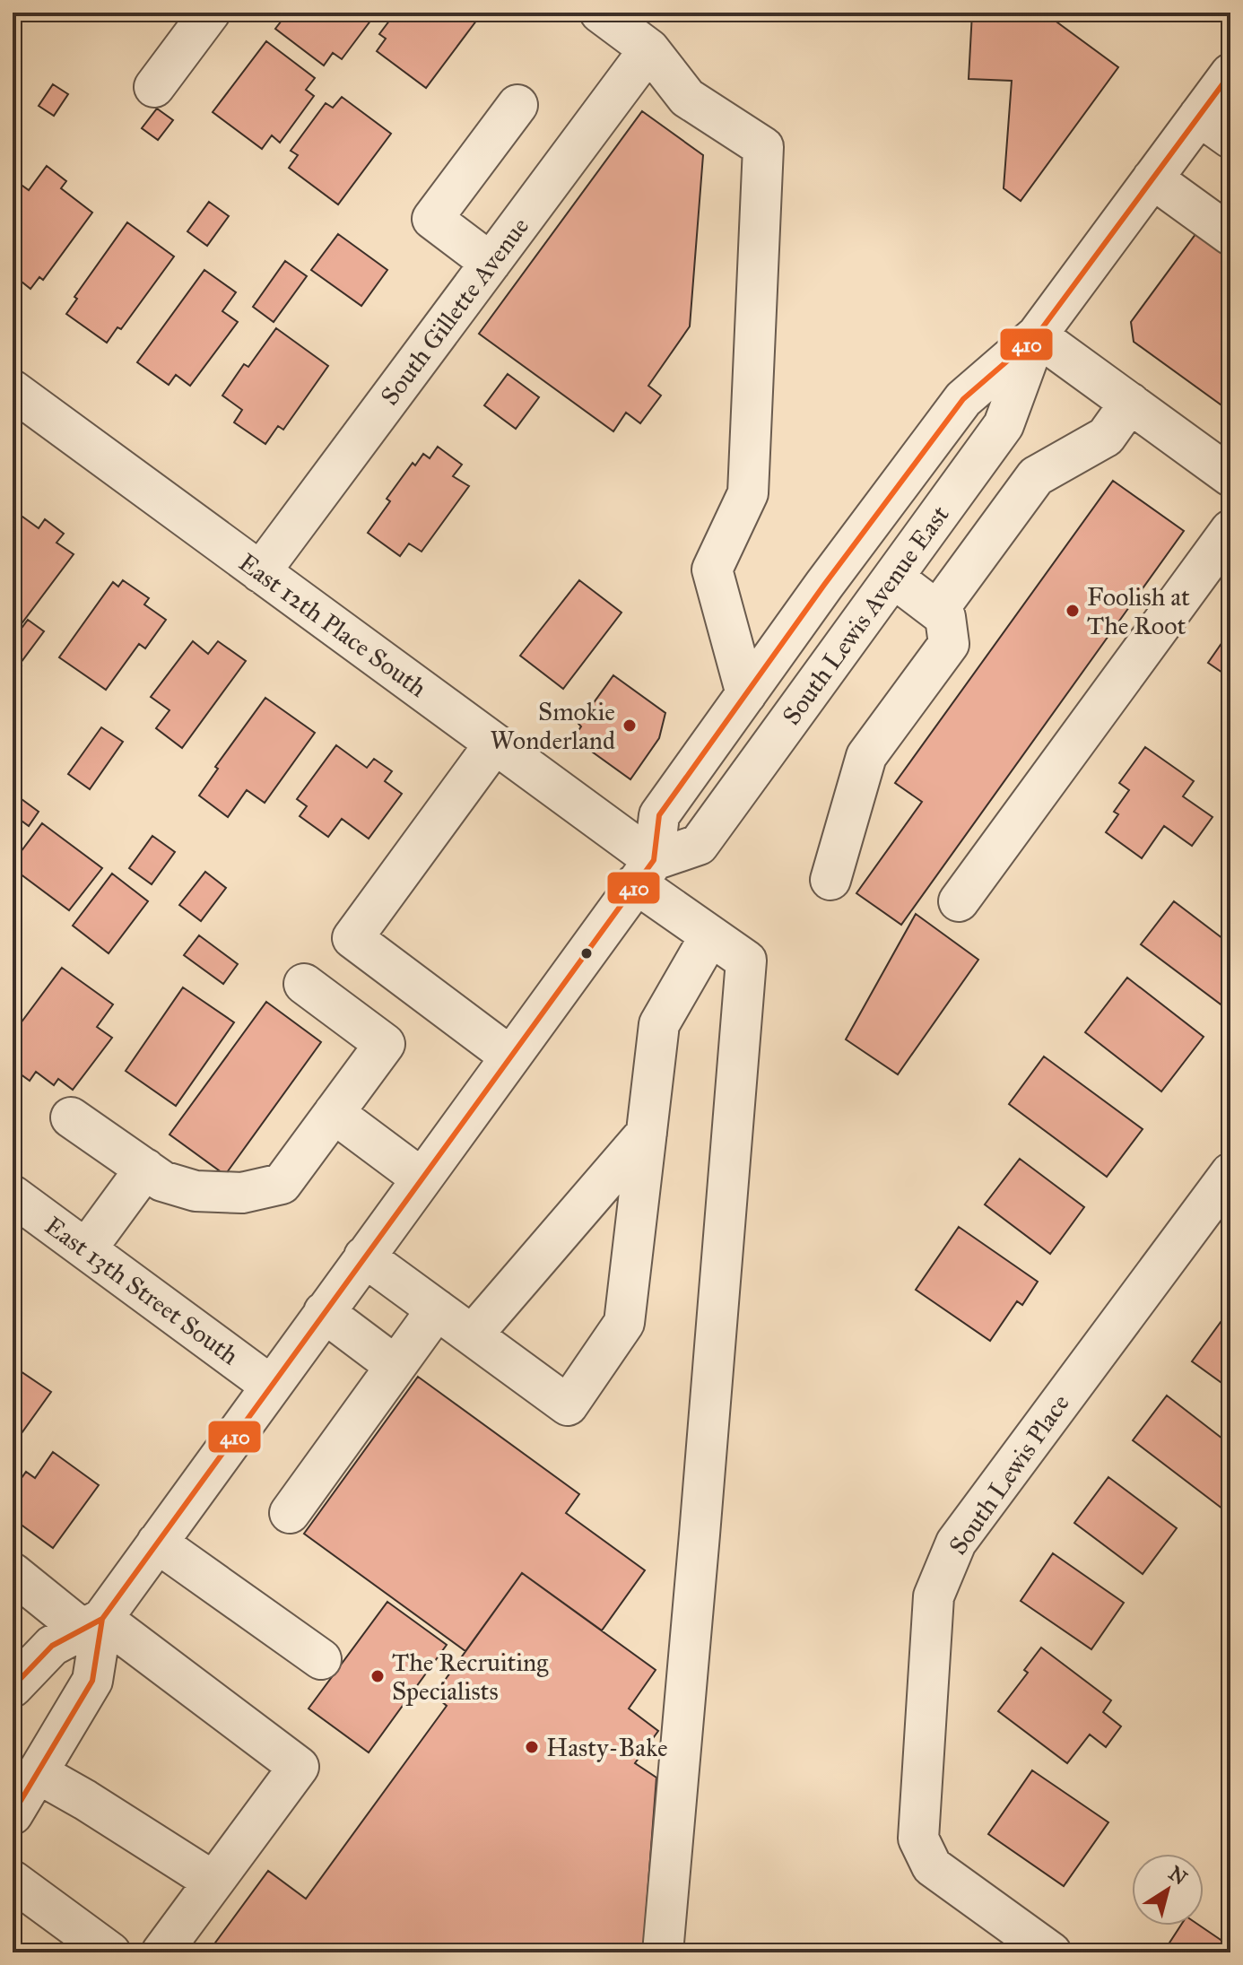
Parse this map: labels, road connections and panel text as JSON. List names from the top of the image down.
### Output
{
  "streets": {
    "street": [
      "South Gillette Avenue",
      "South Lewis Avenue East",
      "East 12th Place South",
      "East 13th Street South",
      "South Lewis Place"
    ]
  },
  "crossings": [
    ["South Gillette Avenue", "East 12th Place South"],
    ["South Lewis Avenue East", "East 12th Place South"],
    ["South Lewis Avenue East", "East 13th Street South"]
  ],
  "places": [
    "Foolish at The Root",
    "Smokie Wonderland",
    "The Recruiting Specialists",
    "Hasty-Bake"
  ],
  "lines": ["transit line 410"],
  "north": "top right"
}
